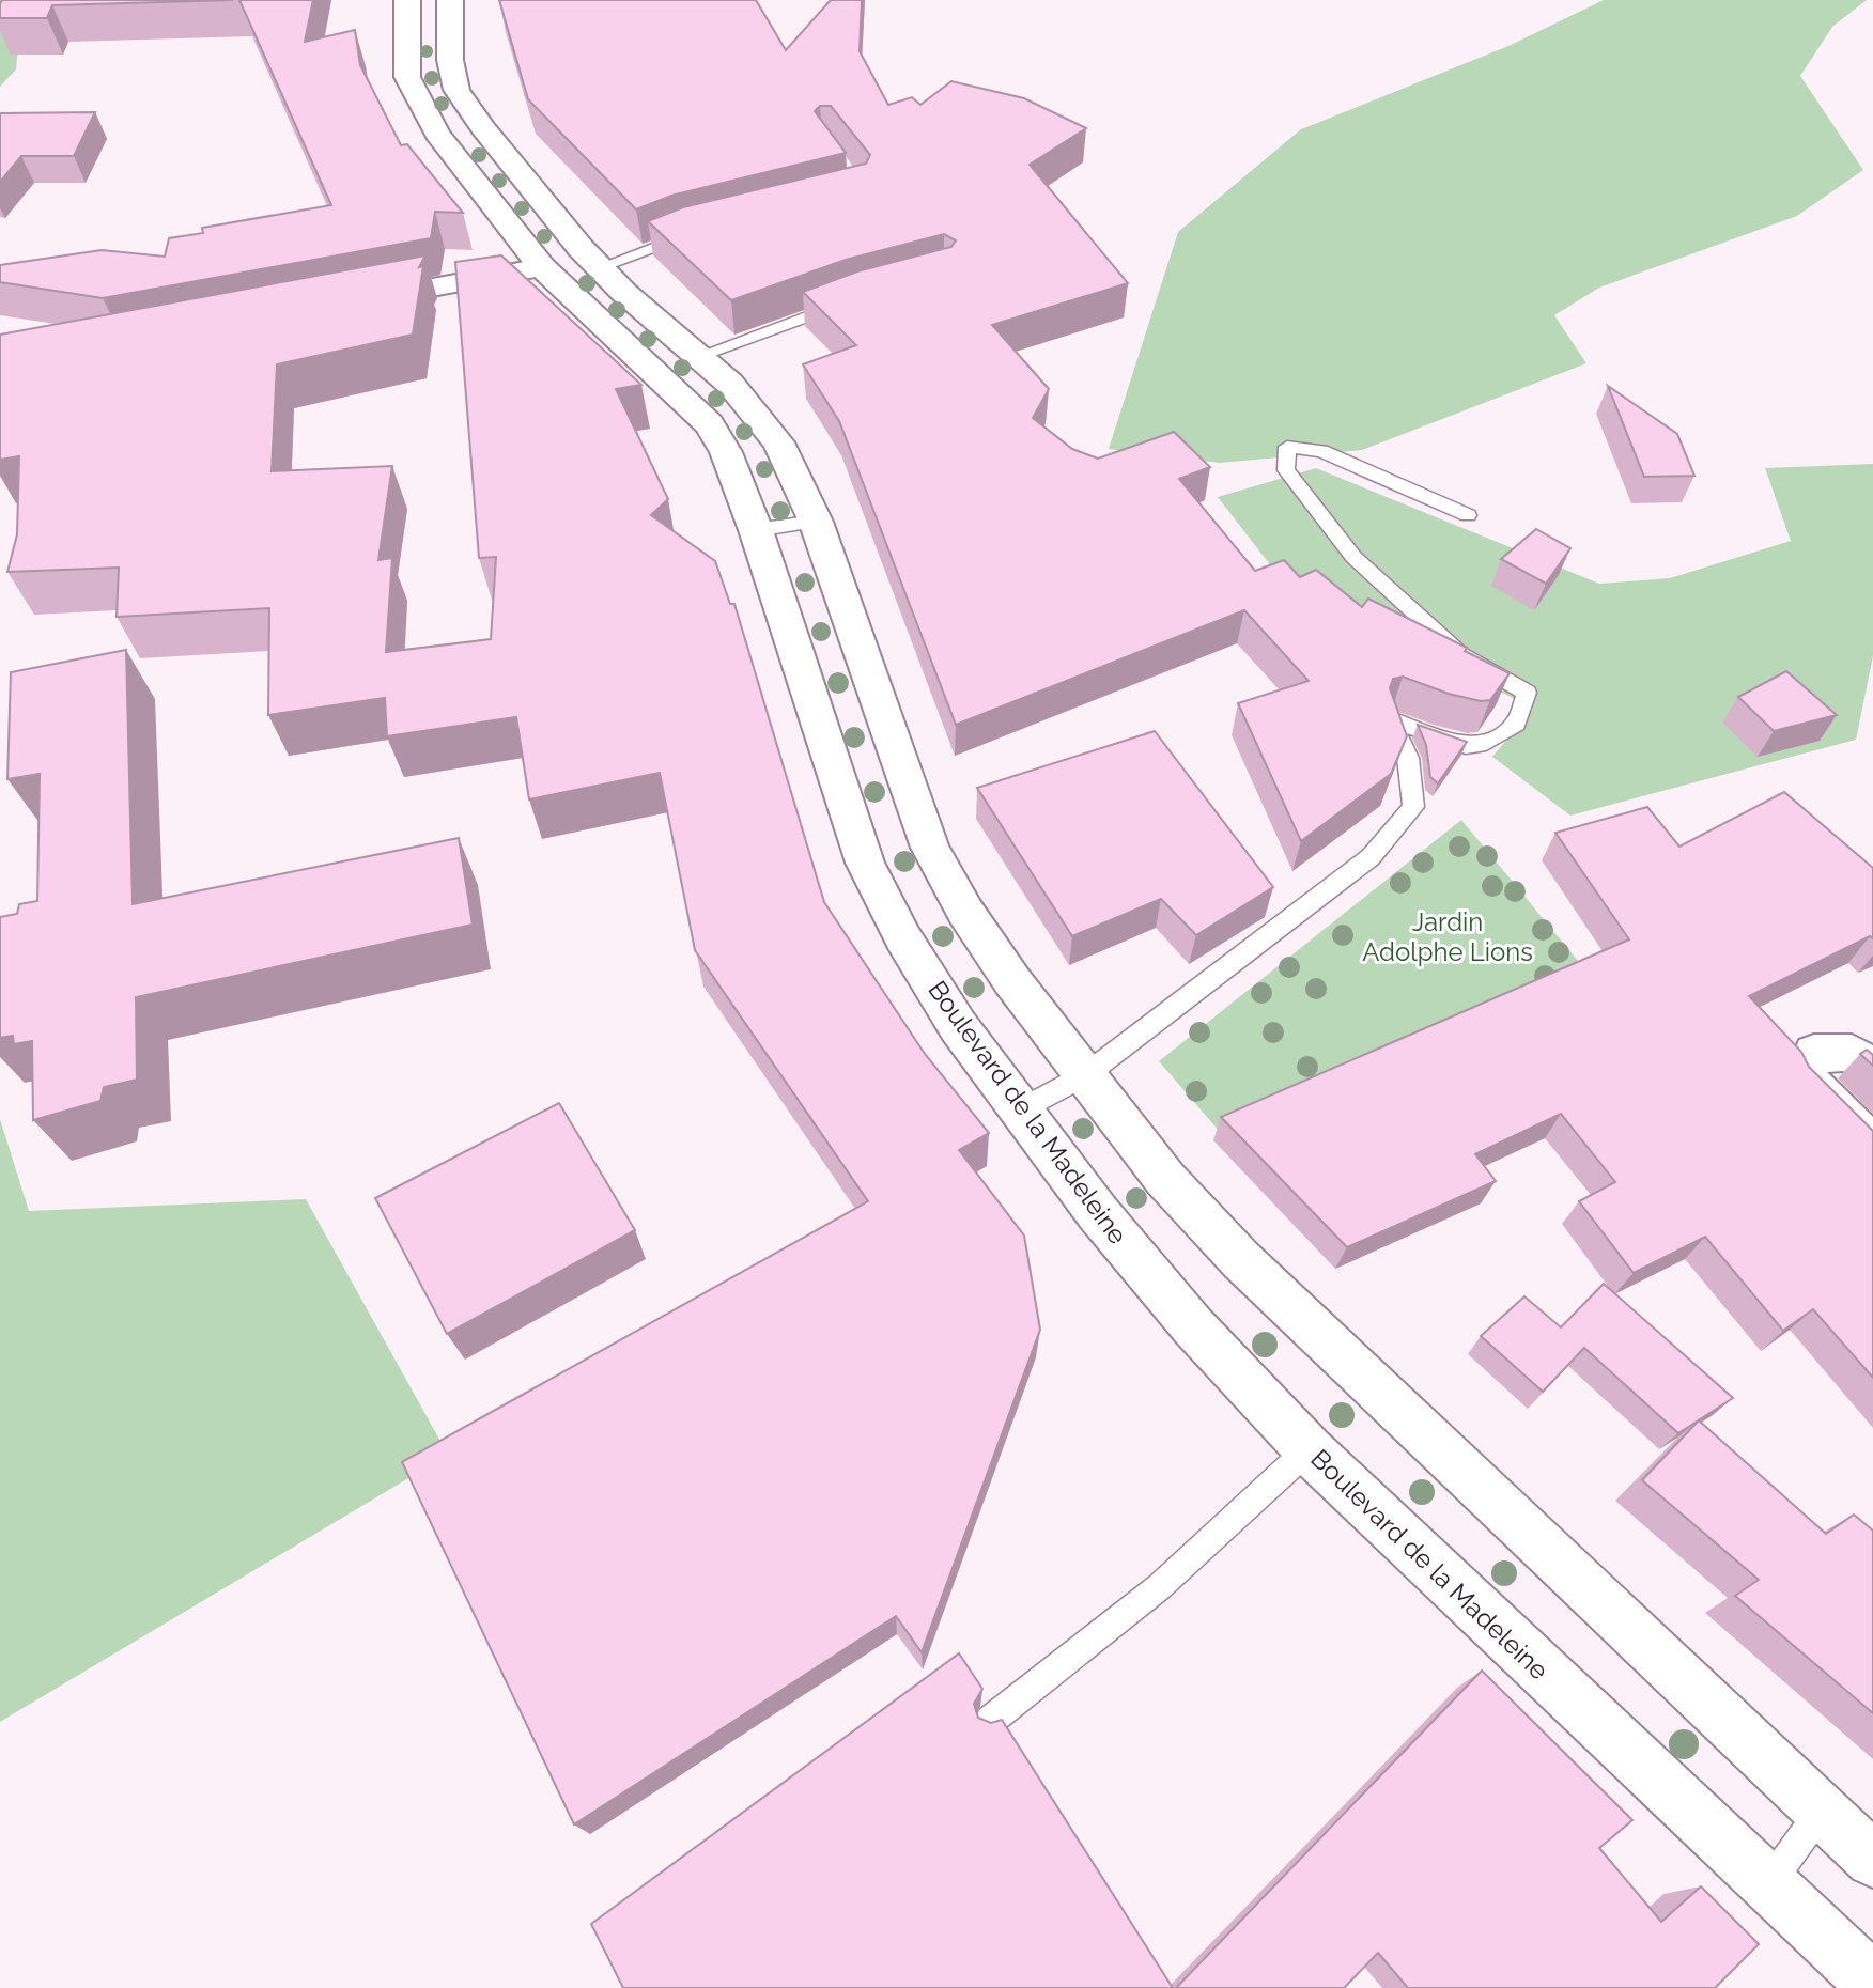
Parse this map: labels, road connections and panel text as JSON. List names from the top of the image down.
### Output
{
  "streets": {
    "street": ["Boulevard de la Madeleine"]
  },
  "parks": ["Jardin Adolphe Lions"]
}
